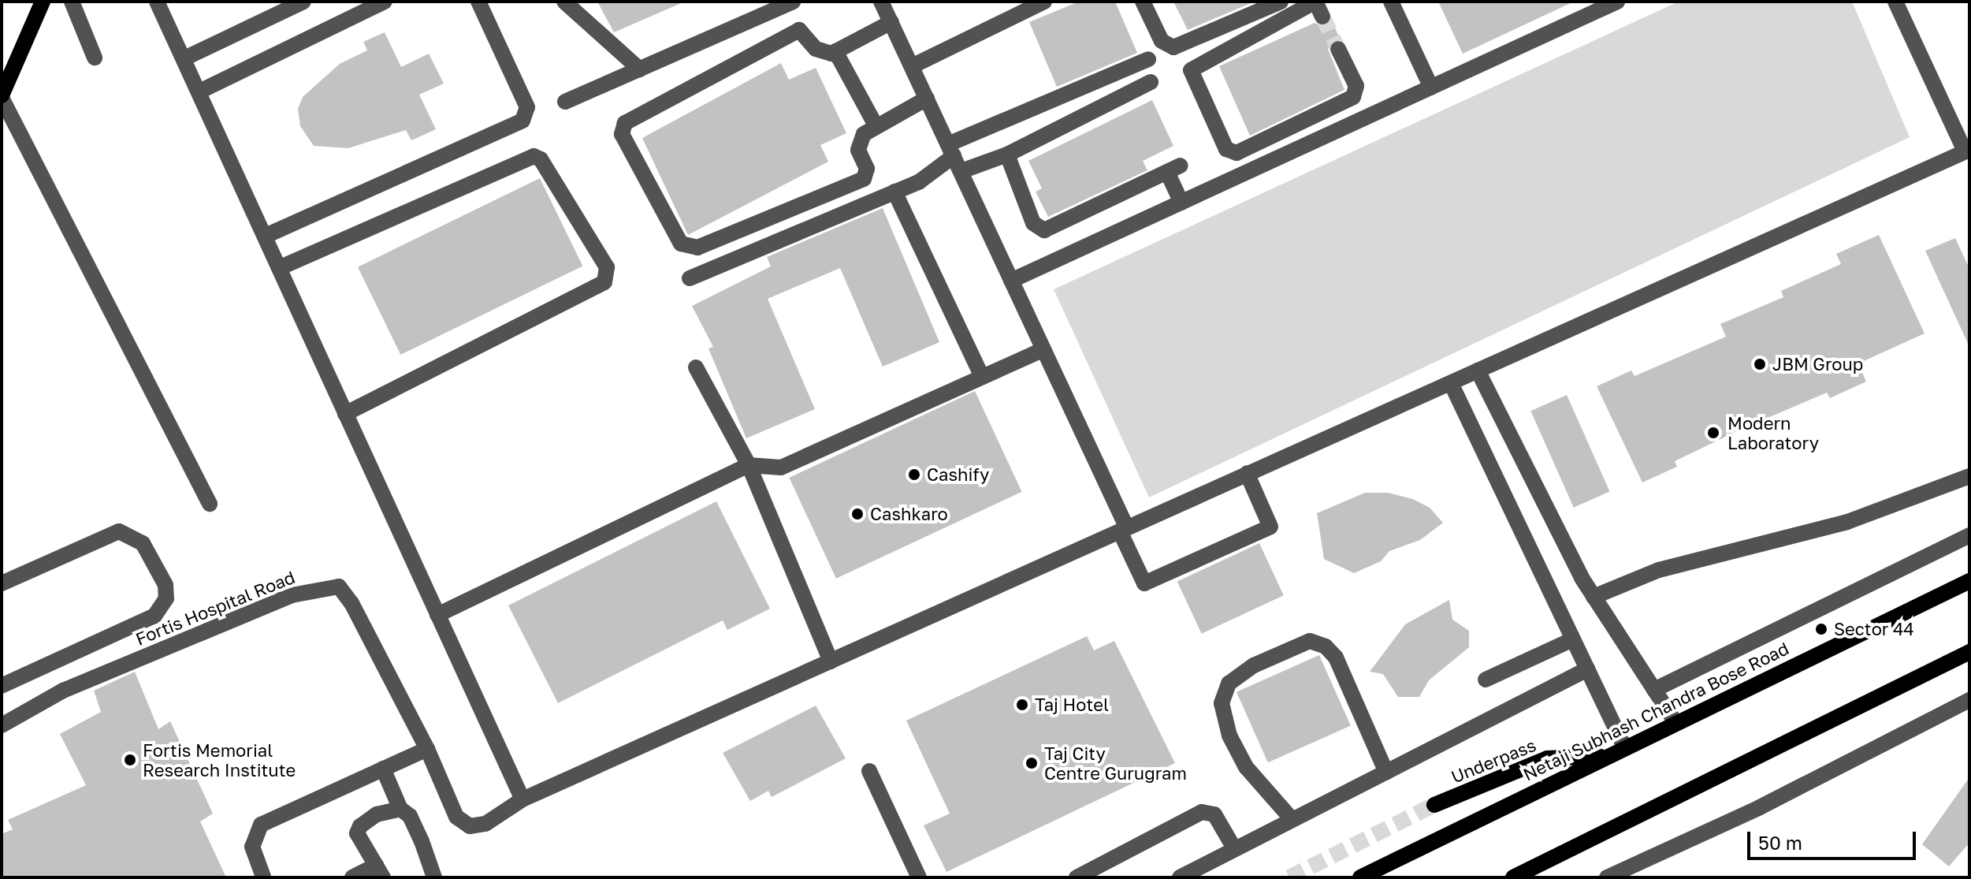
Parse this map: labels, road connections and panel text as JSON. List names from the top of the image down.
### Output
{
  "streets": {
    "main road": ["Netaji Subhash Chandra Bose Road", "Underpass"],
    "street": ["Fortis Hospital Road"]
  },
  "crossings": [
    ["Netaji Subhash Chandra Bose Road", "Underpass"]
  ],
  "places": [
    "JBM Group",
    "Modern Laboratory",
    "Cashify",
    "Cashkaro",
    "Sector 44",
    "Taj Hotel",
    "Fortis Memorial Research Institute",
    "Taj City Centre Gurugram"
  ],
  "scale_bar": "50 m"
}
